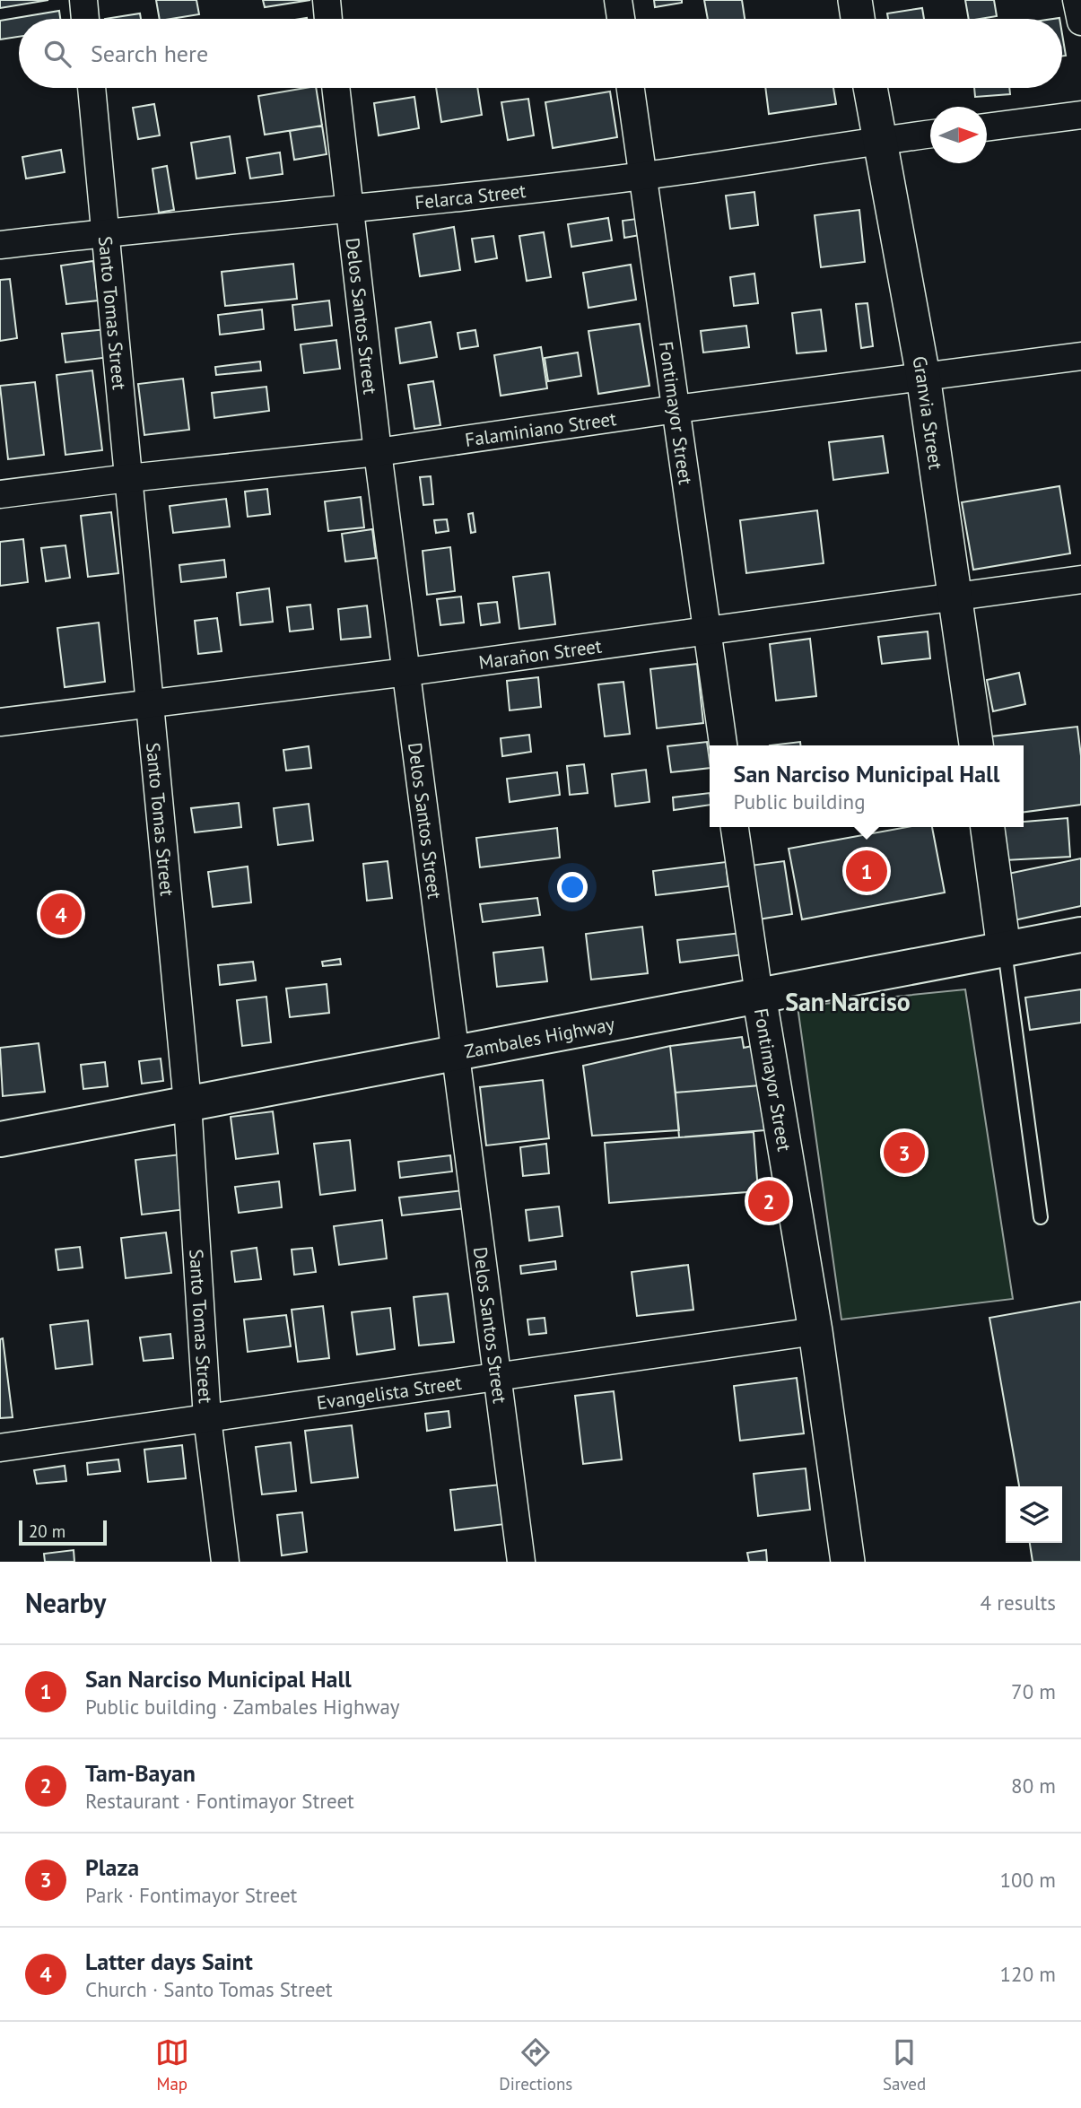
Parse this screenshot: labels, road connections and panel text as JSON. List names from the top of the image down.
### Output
{
  "streets": {
    "main road": ["Zambales Highway"],
    "street": [
      "Felarca Street",
      "Santo Tomas Street",
      "Delos Santos Street",
      "Granvia Street",
      "Fontimayor Street",
      "Falaminiano Street",
      "Marañon Street",
      "Evangelista Street"
    ]
  },
  "crossings": [
    ["Felarca Street", "Santo Tomas Street"],
    ["Felarca Street", "Delos Santos Street"],
    ["Felarca Street", "Granvia Street"],
    ["Felarca Street", "Fontimayor Street"],
    ["Santo Tomas Street", "Falaminiano Street"],
    ["Santo Tomas Street", "Marañon Street"],
    ["Santo Tomas Street", "Zambales Highway"],
    ["Santo Tomas Street", "Evangelista Street"],
    ["Delos Santos Street", "Falaminiano Street"],
    ["Delos Santos Street", "Marañon Street"],
    ["Delos Santos Street", "Zambales Highway"],
    ["Delos Santos Street", "Evangelista Street"],
    ["Granvia Street", "Falaminiano Street"],
    ["Granvia Street", "Marañon Street"],
    ["Fontimayor Street", "Falaminiano Street"],
    ["Fontimayor Street", "Marañon Street"],
    ["Fontimayor Street", "Zambales Highway"],
    ["Fontimayor Street", "Evangelista Street"]
  ],
  "districts": ["San Narciso"],
  "scale_bar": "20 m",
  "north": "right",
  "page": {
    "search": "Search here",
    "popup": ["San Narciso Municipal Hall", "Public building"],
    "pins": [
      "1",
      "4",
      "3",
      "2"
    ],
    "scale": "20 m",
    "heading": ["Nearby", "4 results"],
    "list": [
      {
        "mark": "1",
        "name": "San Narciso Municipal Hall",
        "note": "Public building · Zambales Highway",
        "value": "70 m"
      },
      {
        "mark": "2",
        "name": "Tam-Bayan",
        "note": "Restaurant · Fontimayor Street",
        "value": "80 m"
      },
      {
        "mark": "3",
        "name": "Plaza",
        "note": "Park · Fontimayor Street",
        "value": "100 m"
      },
      {
        "mark": "4",
        "name": "Latter days Saint",
        "note": "Church · Santo Tomas Street",
        "value": "120 m"
      }
    ],
    "nav": ["Map", "Directions", "Saved"]
  }
}
